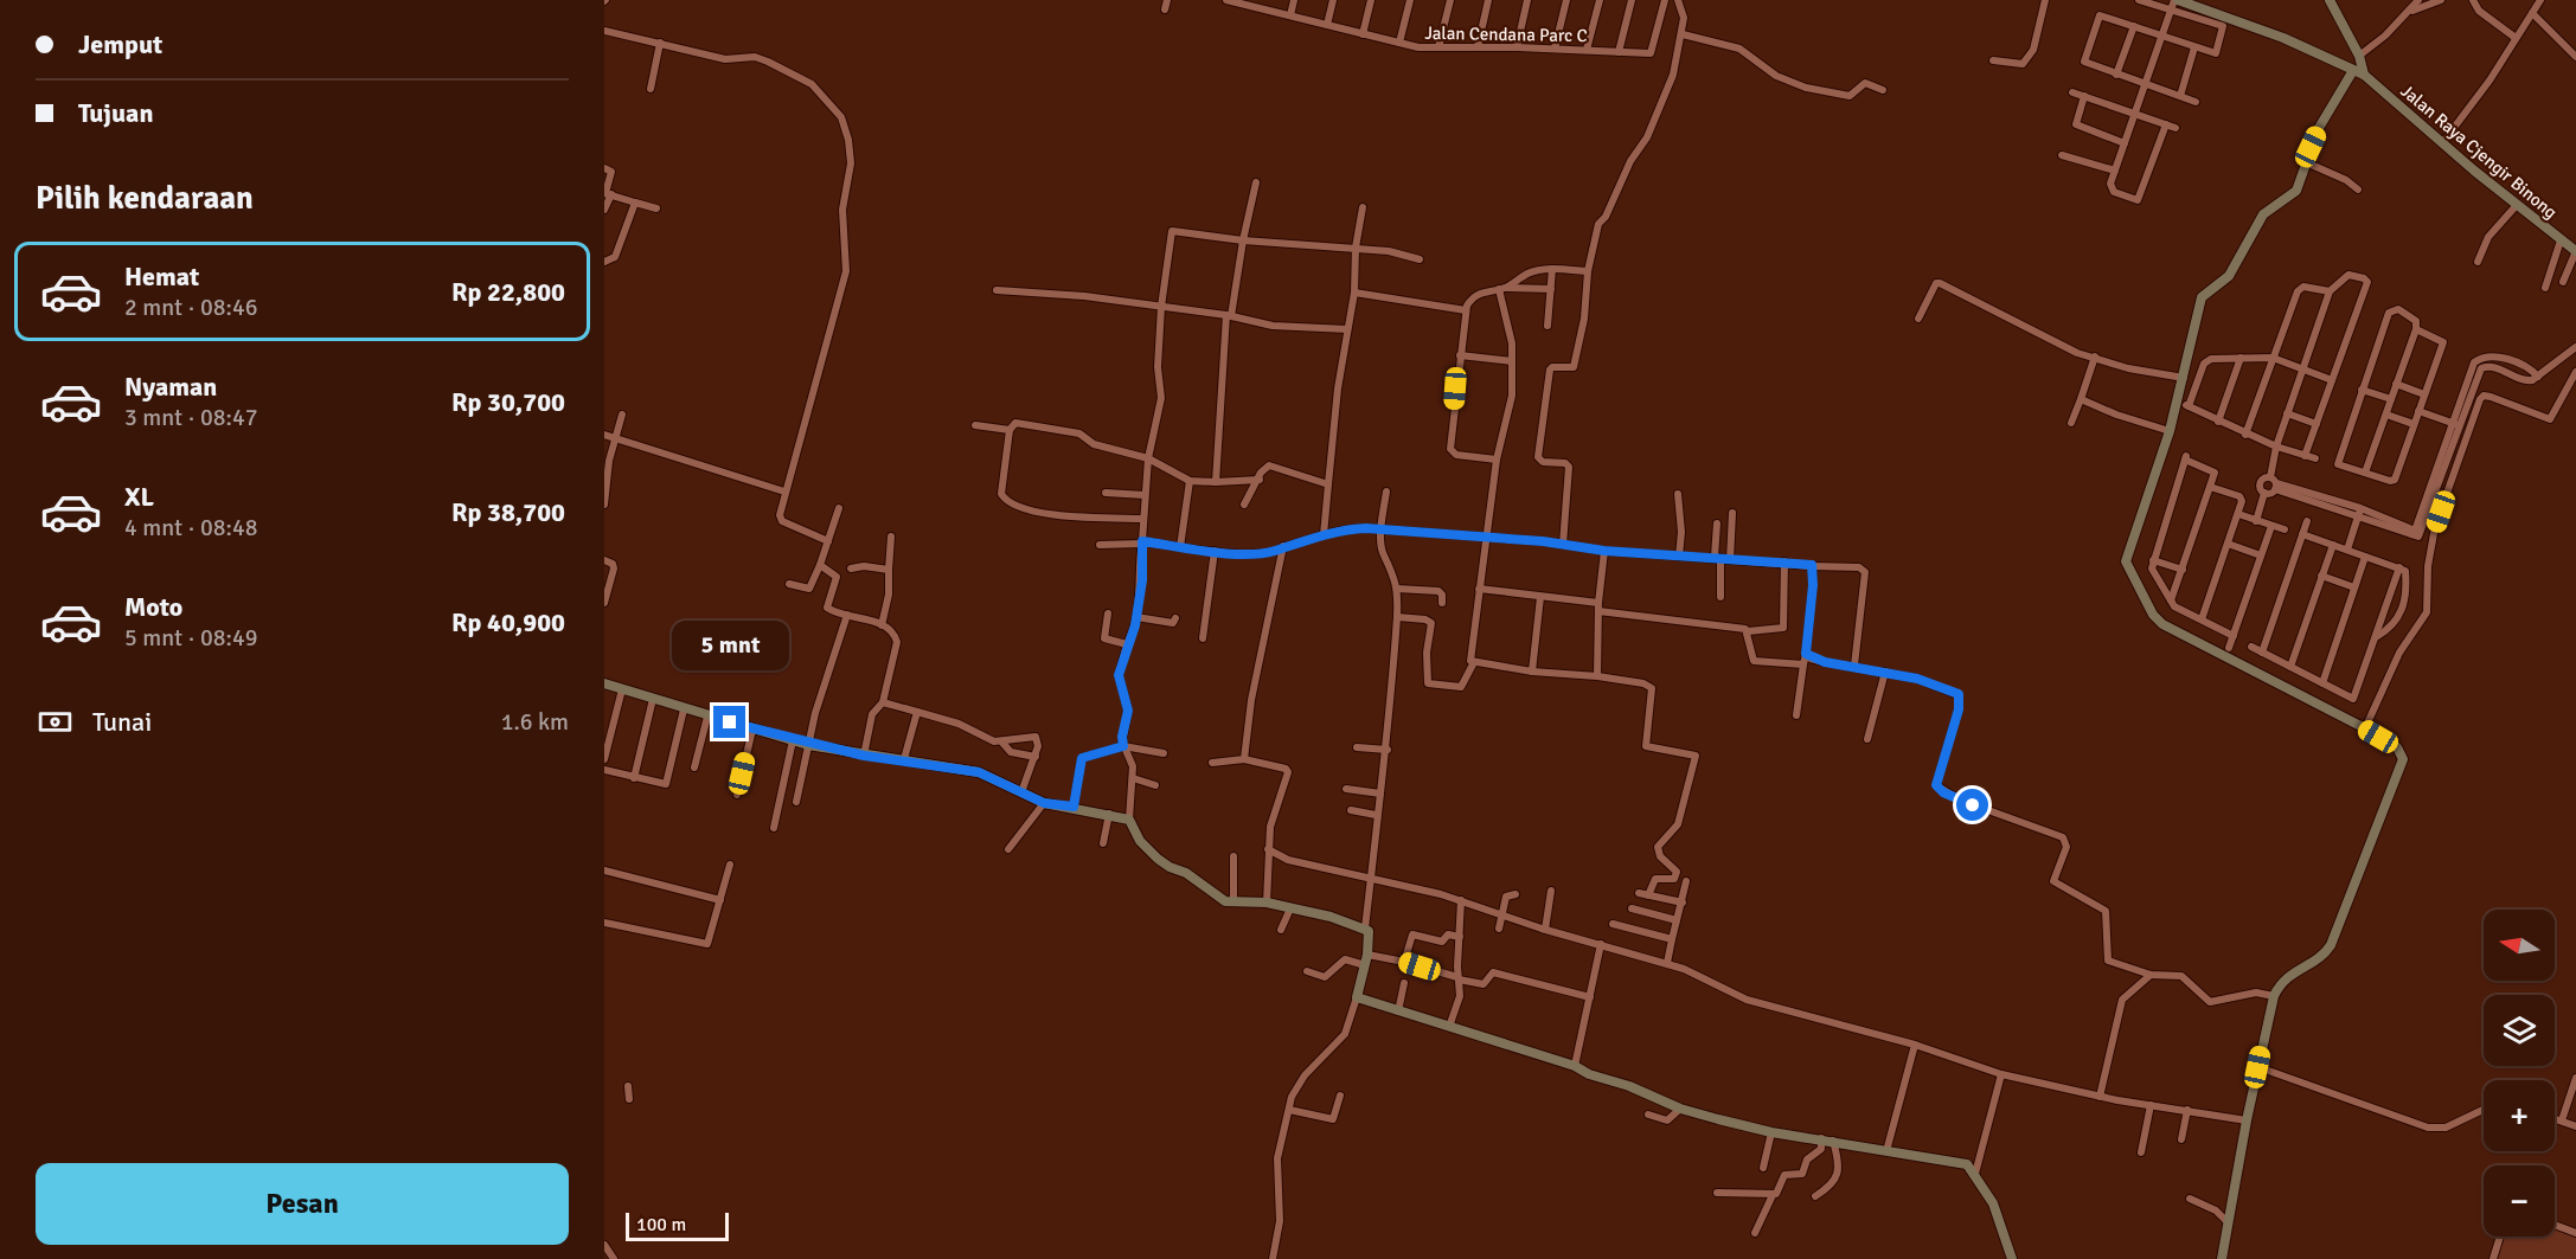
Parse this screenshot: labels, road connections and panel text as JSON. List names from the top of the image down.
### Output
{
  "streets": {
    "street": ["Jalan Cendana Parc C", "Jalan Raya Cjengir Binong"]
  },
  "scale_bar": "100 m",
  "north": "left",
  "page": {
    "banner": ["Jemput", "Tujuan"],
    "heading": "Pilih kendaraan",
    "list": [
      {
        "name": "Hemat",
        "note": "2 mnt · 08:46",
        "value": "Rp 22,800"
      },
      {
        "name": "Nyaman",
        "note": "3 mnt · 08:47",
        "value": "Rp 30,700"
      },
      {
        "name": "XL",
        "note": "4 mnt · 08:48",
        "value": "Rp 38,700"
      },
      {
        "name": "Moto",
        "note": "5 mnt · 08:49",
        "value": "Rp 40,900"
      }
    ],
    "bubble": "5 mnt",
    "pay": ["Tunai", "1.6 km"],
    "map_buttons": ["+", "−"],
    "buttons": "Pesan",
    "scale": "100 m"
  }
}
